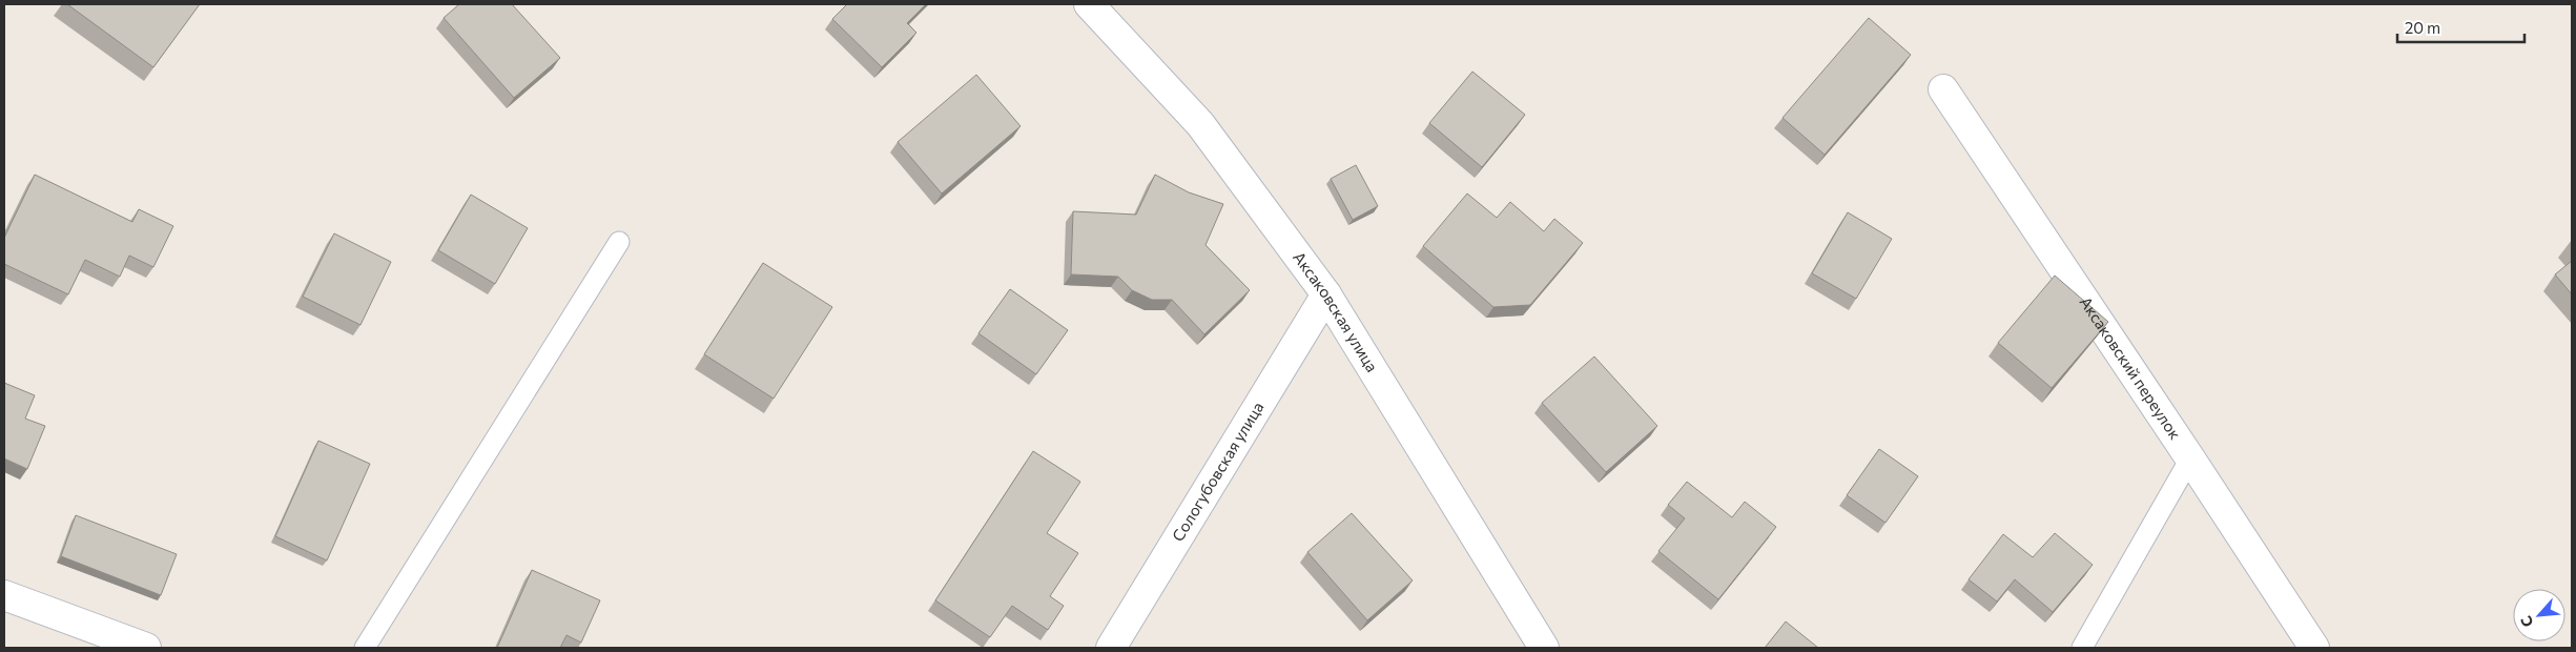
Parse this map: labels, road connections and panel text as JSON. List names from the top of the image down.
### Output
{
  "streets": {
    "street": ["Аксаковская улица", "Аксаковский переулок", "Сологубовская улица"]
  },
  "crossings": [
    ["Аксаковская улица", "Сологубовская улица"]
  ],
  "scale_bar": "20 m",
  "north": "bottom left"
}
